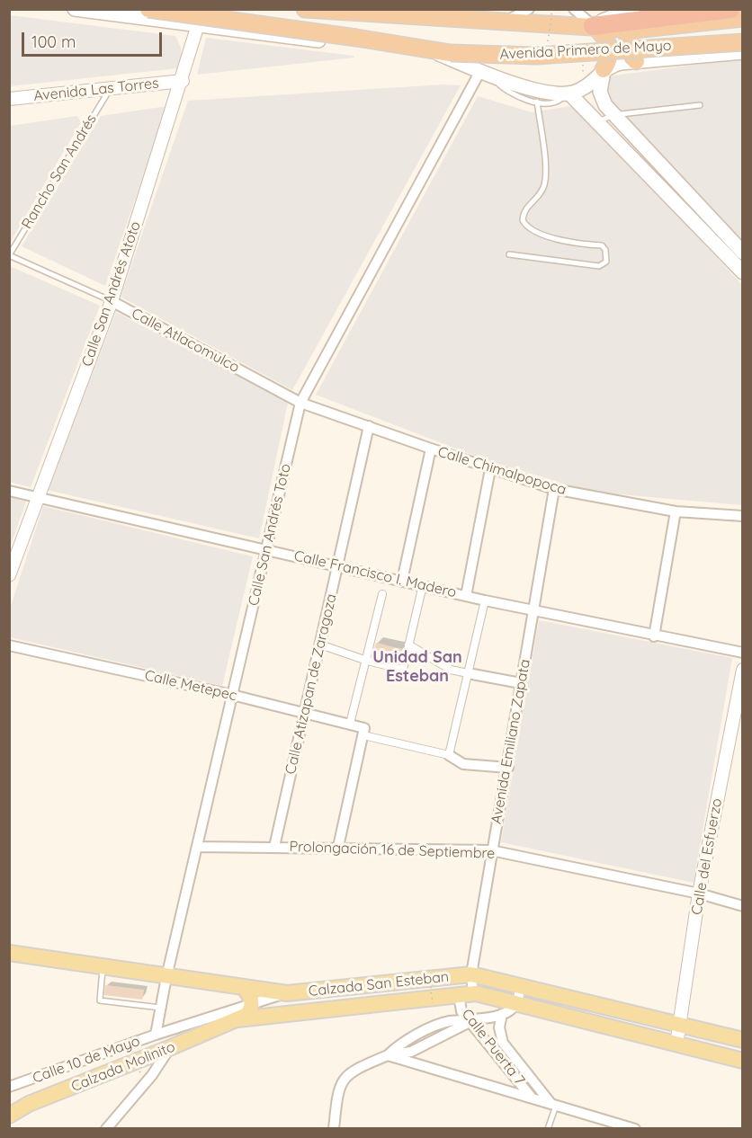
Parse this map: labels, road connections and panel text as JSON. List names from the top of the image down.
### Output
{
  "streets": {
    "highway": ["Avenida Primero de Mayo"],
    "main road": ["Calzada San Esteban", "Calzada Molinito"],
    "street": [
      "Avenida Las Torres",
      "Calle San Andrés Atoto",
      "Calle Atlacomulco",
      "Calle Chimalpopoca",
      "Calle San Andrés Toto",
      "Calle Francisco I. Madero",
      "Calle Atizapan de Zaragoza",
      "Calle Metepec",
      "Avenida Emiliano Zapata",
      "Prolongación 16 de Septiembre",
      "Calle del Esfuerzo",
      "Calle Puerta 7",
      "Calle 10 de Mayo"
    ],
    "lane": ["Rancho San Andrés"]
  },
  "crossings": [
    ["Avenida Primero de Mayo", "Calle San Andrés Atoto"],
    ["Avenida Primero de Mayo", "Calle San Andrés Toto"],
    ["Avenida Las Torres", "Rancho San Andrés"],
    ["Avenida Las Torres", "Calle San Andrés Atoto"],
    ["Rancho San Andrés", "Calle Atlacomulco"],
    ["Calle San Andrés Atoto", "Calle Atlacomulco"],
    ["Calle San Andrés Atoto", "Calle Francisco I. Madero"],
    ["Calle Atlacomulco", "Calle Chimalpopoca"],
    ["Calle Atlacomulco", "Calle San Andrés Toto"],
    ["Calle Chimalpopoca", "Calle San Andrés Toto"],
    ["Calle Chimalpopoca", "Calle Atizapan de Zaragoza"],
    ["Calle Chimalpopoca", "Avenida Emiliano Zapata"],
    ["Calle San Andrés Toto", "Calle Francisco I. Madero"],
    ["Calle San Andrés Toto", "Calle Metepec"],
    ["Calle San Andrés Toto", "Prolongación 16 de Septiembre"],
    ["Calle San Andrés Toto", "Calzada San Esteban"],
    ["Calle San Andrés Toto", "Calle 10 de Mayo"],
    ["Calle Francisco I. Madero", "Calle Atizapan de Zaragoza"],
    ["Calle Francisco I. Madero", "Avenida Emiliano Zapata"],
    ["Calle Atizapan de Zaragoza", "Calle Metepec"],
    ["Calle Atizapan de Zaragoza", "Prolongación 16 de Septiembre"],
    ["Calle Metepec", "Avenida Emiliano Zapata"],
    ["Avenida Emiliano Zapata", "Prolongación 16 de Septiembre"],
    ["Avenida Emiliano Zapata", "Calzada San Esteban"],
    ["Avenida Emiliano Zapata", "Calle Puerta 7"],
    ["Prolongación 16 de Septiembre", "Calle del Esfuerzo"],
    ["Calle del Esfuerzo", "Calzada San Esteban"],
    ["Calzada San Esteban", "Calle Puerta 7"],
    ["Calzada San Esteban", "Calle 10 de Mayo"],
    ["Calzada San Esteban", "Calzada Molinito"]
  ],
  "districts": ["Unidad San Esteban"],
  "scale_bar": "100 m"
}
